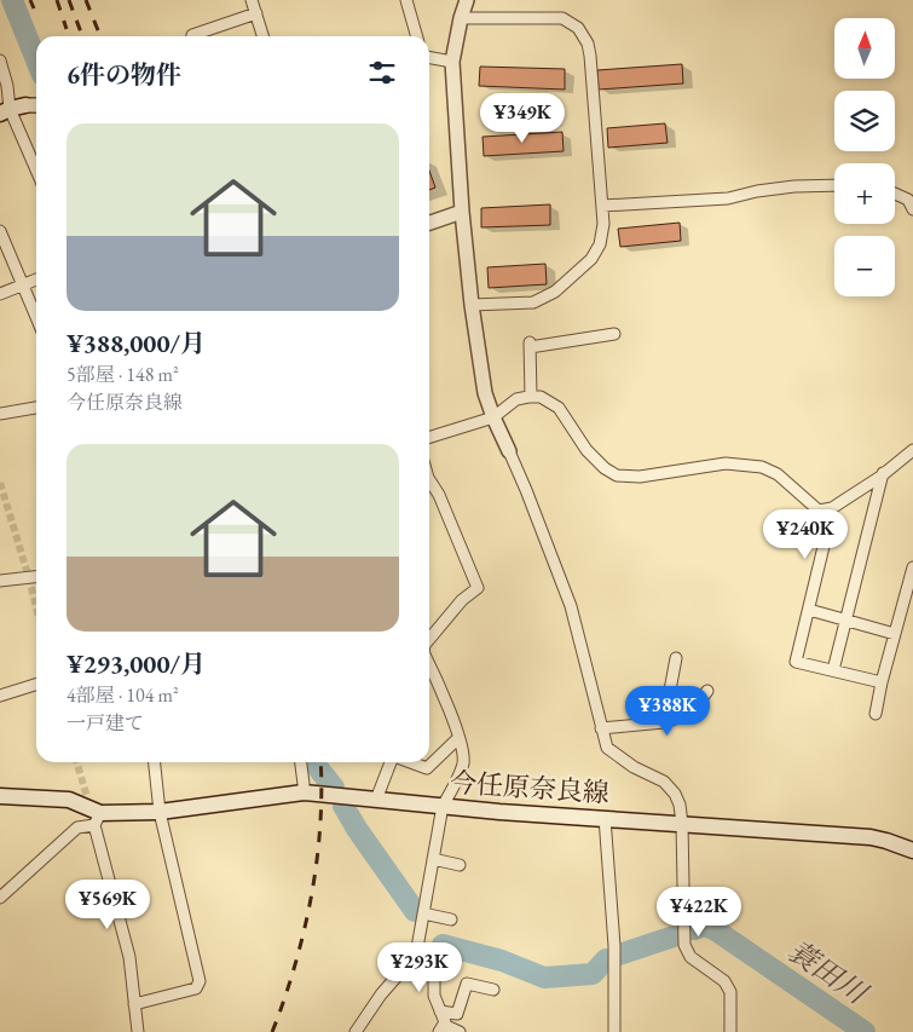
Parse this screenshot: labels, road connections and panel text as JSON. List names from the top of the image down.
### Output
{
  "streets": {
    "main road": ["今任原奈良線"]
  },
  "water": ["蓑田川"],
  "north": "top",
  "page": {
    "map_buttons": ["+", "−"],
    "heading": "6件の物件",
    "price": [
      "¥349K",
      "¥240K",
      "¥388K",
      "¥569K",
      "¥422K",
      "¥293K"
    ],
    "list": [
      {
        "name": "¥388,000/月",
        "note": "5部屋 · 148 m² · 今任原奈良線"
      },
      {
        "name": "¥293,000/月",
        "note": "4部屋 · 104 m² · 一戸建て"
      }
    ]
  }
}
